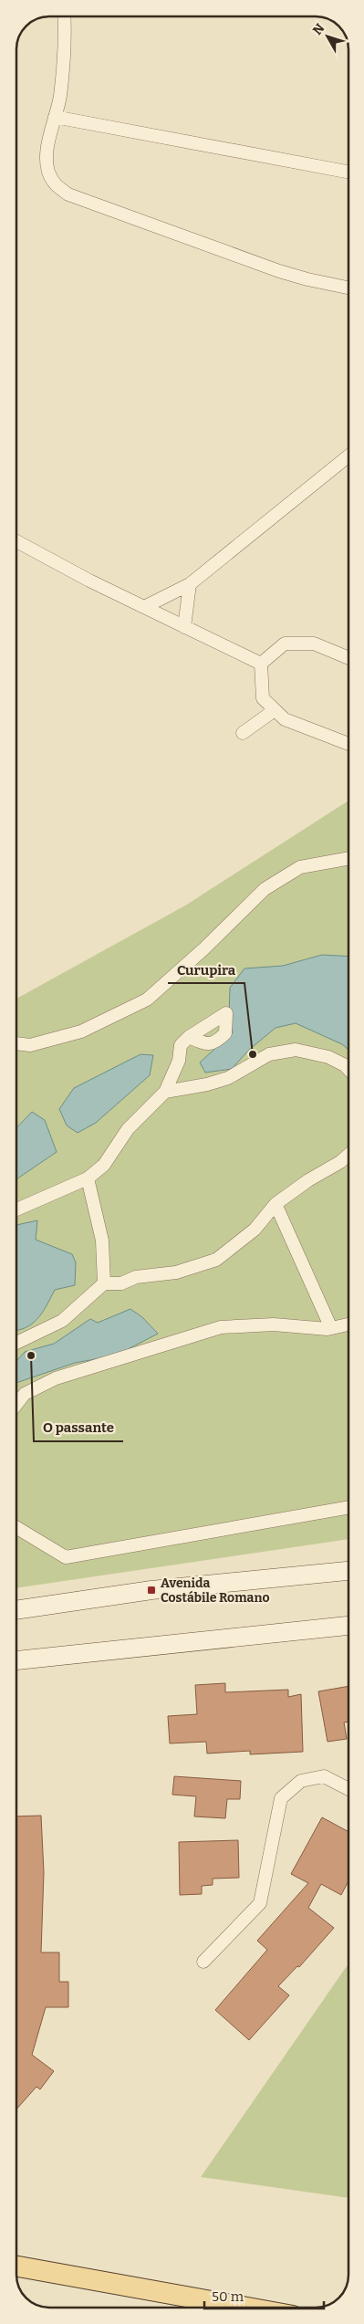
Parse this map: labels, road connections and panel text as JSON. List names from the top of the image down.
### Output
{
  "places": {
    "other": ["Curupira", "O passante"],
    "transit": ["Avenida Costábile Romano"]
  },
  "scale_bar": "50 m",
  "north": "top left"
}
